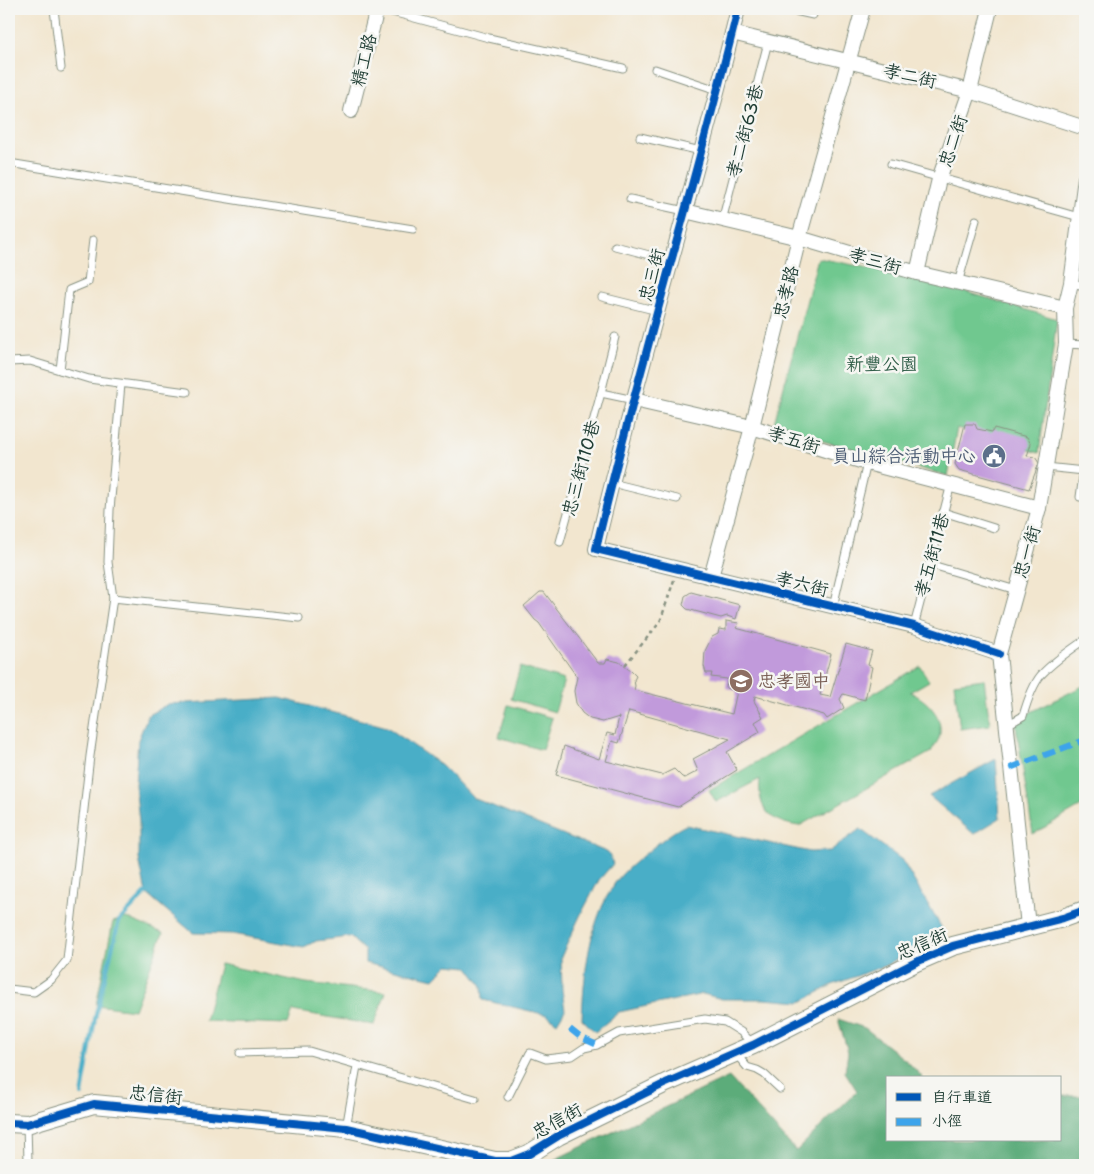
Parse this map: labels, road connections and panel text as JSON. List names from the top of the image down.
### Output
{
  "streets": {
    "street": [
      "精工路",
      "孝二街",
      "忠二街",
      "孝三街",
      "忠三街",
      "忠孝路",
      "孝五街",
      "忠一街",
      "孝六街",
      "忠信街"
    ],
    "lane": ["孝二街63巷", "忠三街110巷", "孝五街11巷"]
  },
  "crossings": [
    ["孝二街", "孝二街63巷"],
    ["孝二街", "忠二街"],
    ["孝二街", "忠三街"],
    ["孝二街", "忠孝路"],
    ["孝二街63巷", "孝三街"],
    ["忠二街", "孝三街"],
    ["孝三街", "忠三街"],
    ["孝三街", "忠孝路"],
    ["孝三街", "忠一街"],
    ["忠三街", "孝五街"],
    ["忠三街", "孝六街"],
    ["忠孝路", "孝五街"],
    ["忠孝路", "孝六街"],
    ["孝五街", "忠一街"],
    ["孝五街", "孝五街11巷"],
    ["忠一街", "孝六街"],
    ["忠一街", "忠信街"],
    ["孝五街11巷", "孝六街"]
  ],
  "parks": ["新豐公園"],
  "places": {
    "public building": ["員山綜合活動中心"],
    "school or university": ["忠孝國中"]
  },
  "legend": ["自行車道", "小徑"]
}
